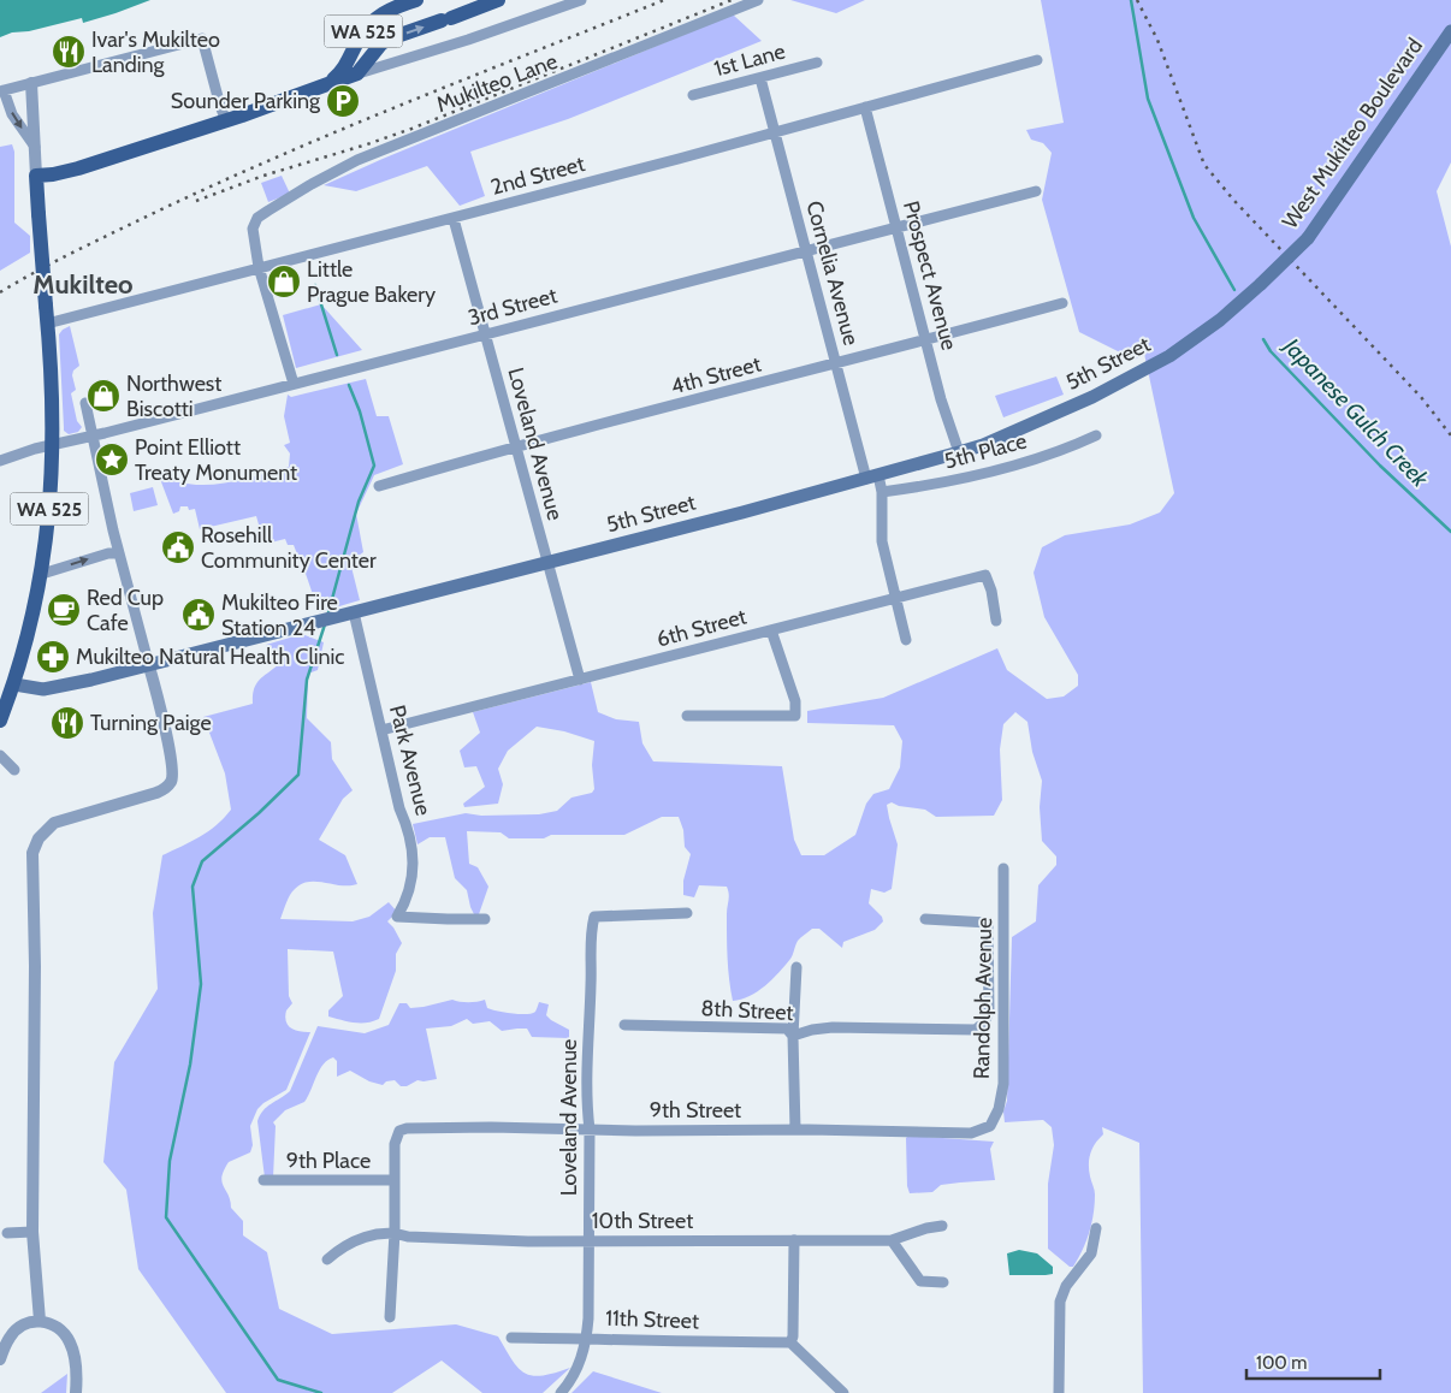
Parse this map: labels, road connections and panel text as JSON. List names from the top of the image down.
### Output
{
  "streets": {
    "main road": ["WA 525", "West Mukilteo Boulevard", "5th Street"],
    "street": [
      "1st Lane",
      "Mukilteo Lane",
      "2nd Street",
      "Cornelia Avenue",
      "Prospect Avenue",
      "3rd Street",
      "4th Street",
      "Loveland Avenue",
      "5th Place",
      "6th Street",
      "Park Avenue",
      "Randolph Avenue",
      "8th Street",
      "9th Street",
      "9th Place",
      "10th Street",
      "11th Street"
    ]
  },
  "crossings": [
    ["WA 525", "2nd Street"],
    ["WA 525", "3rd Street"],
    ["WA 525", "5th Street"],
    ["1st Lane", "Cornelia Avenue"],
    ["Mukilteo Lane", "2nd Street"],
    ["West Mukilteo Boulevard", "5th Street"],
    ["2nd Street", "Cornelia Avenue"],
    ["2nd Street", "Prospect Avenue"],
    ["2nd Street", "Loveland Avenue"],
    ["Cornelia Avenue", "3rd Street"],
    ["Cornelia Avenue", "5th Street"],
    ["Cornelia Avenue", "4th Street"],
    ["Cornelia Avenue", "5th Place"],
    ["Cornelia Avenue", "6th Street"],
    ["Prospect Avenue", "3rd Street"],
    ["Prospect Avenue", "5th Street"],
    ["Prospect Avenue", "4th Street"],
    ["3rd Street", "Loveland Avenue"],
    ["5th Street", "Loveland Avenue"],
    ["5th Street", "Park Avenue"],
    ["4th Street", "Loveland Avenue"],
    ["Loveland Avenue", "6th Street"],
    ["Loveland Avenue", "9th Street"],
    ["Loveland Avenue", "10th Street"],
    ["Loveland Avenue", "11th Street"],
    ["6th Street", "Park Avenue"],
    ["Randolph Avenue", "8th Street"],
    ["Randolph Avenue", "9th Street"],
    ["9th Street", "9th Place"]
  ],
  "districts": ["Mukilteo"],
  "water": ["Japanese Gulch Creek"],
  "places": {
    "restaurant": ["Ivar's Mukilteo Landing", "Turning Paige"],
    "parking": ["Sounder Parking"],
    "shop": ["Little Prague Bakery", "Northwest Biscotti"],
    "place": ["Point Elliott Treaty Monument"],
    "public building": ["Rosehill Community Center", "Mukilteo Fire Station 24"],
    "cafe": ["Red Cup Cafe"],
    "pharmacy": ["Mukilteo Natural Health Clinic"]
  },
  "scale_bar": "100 m"
}
